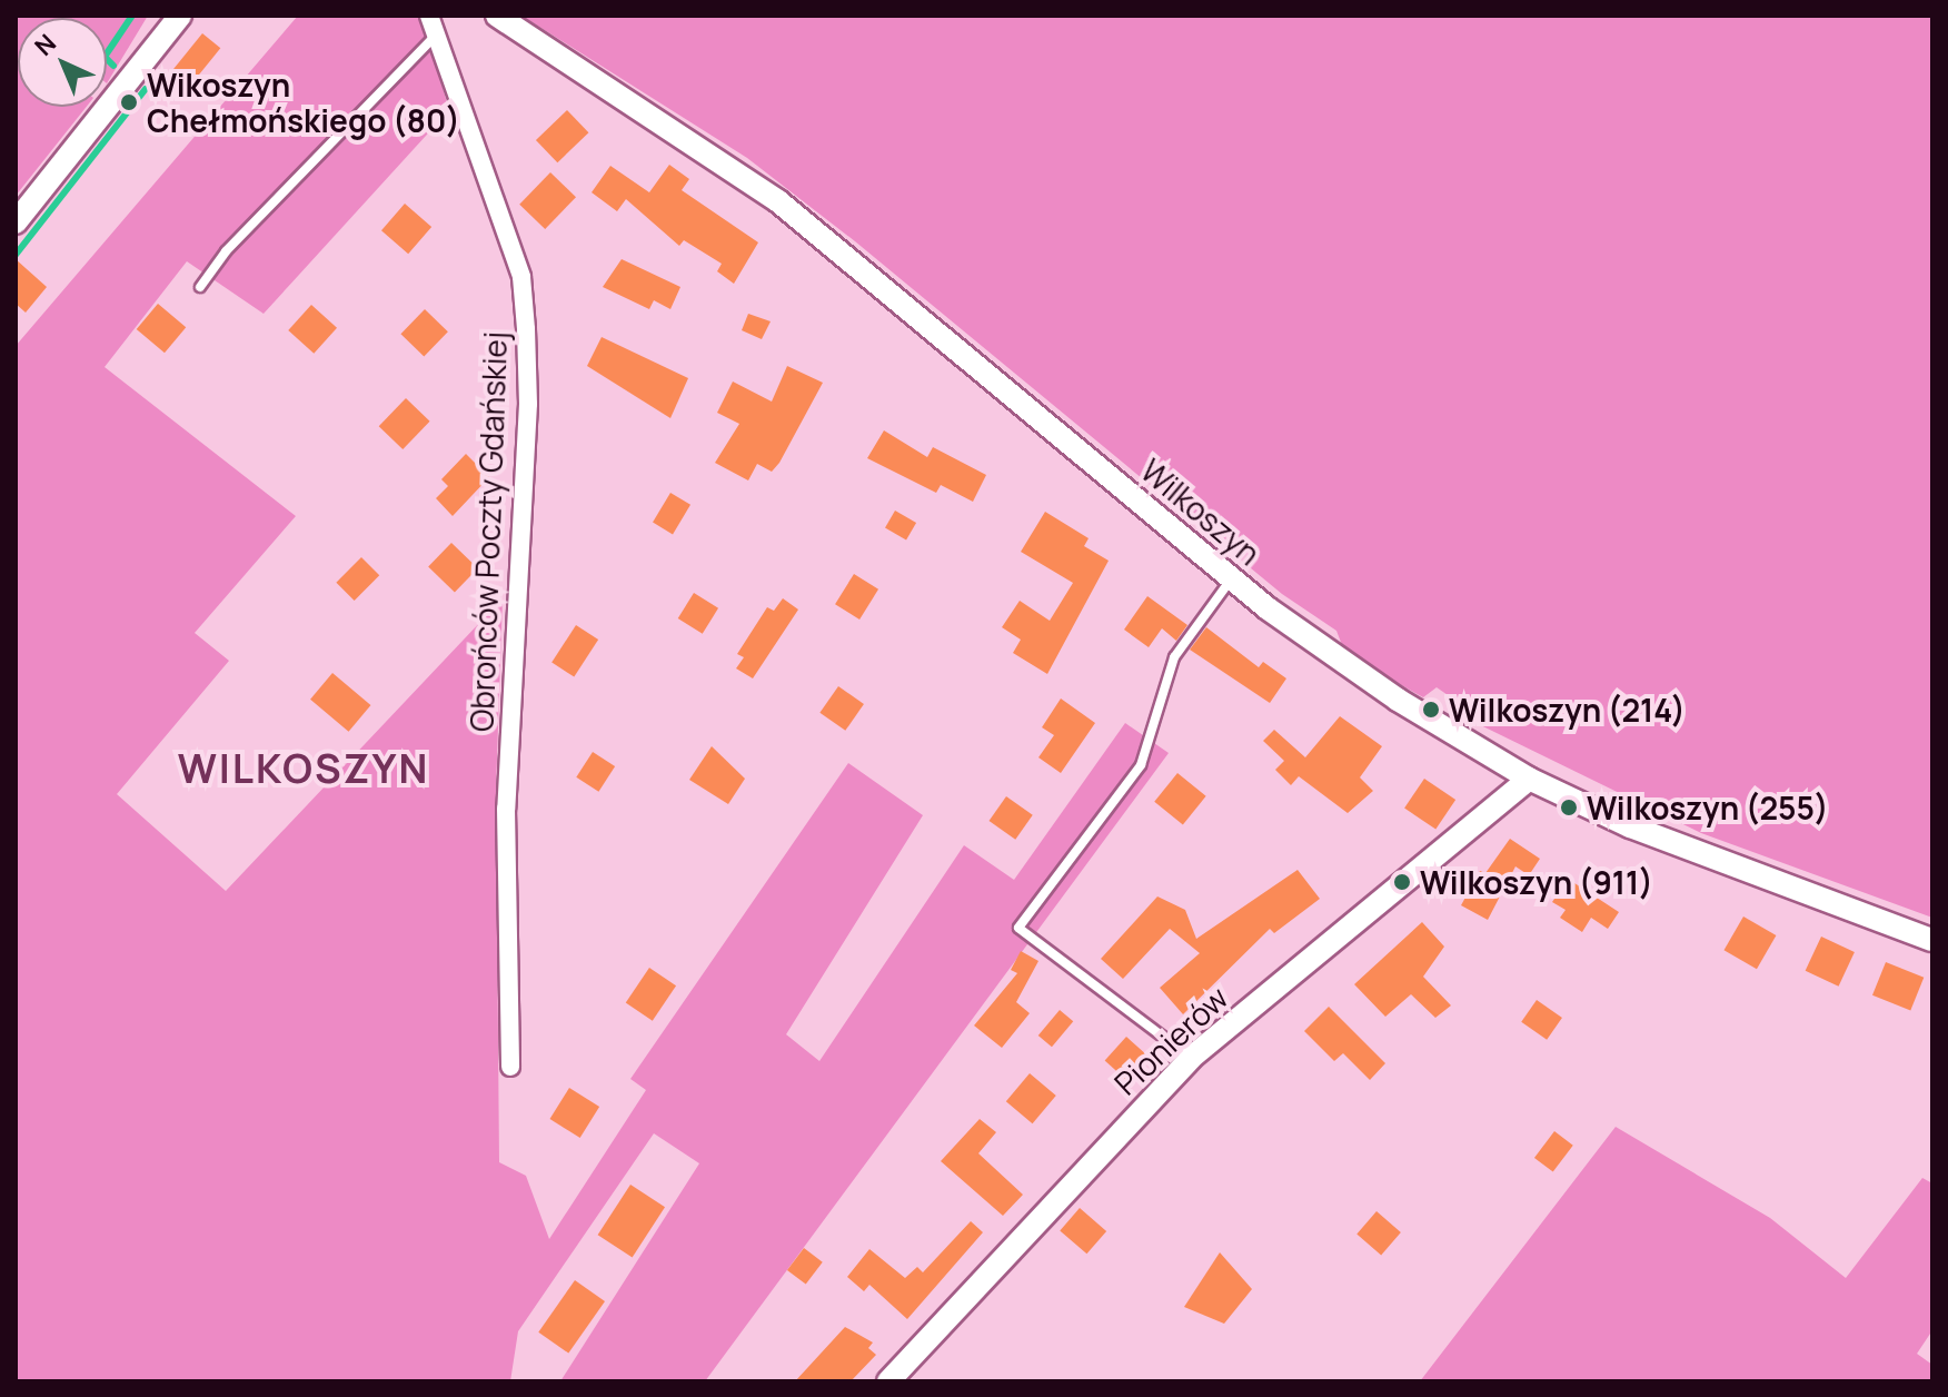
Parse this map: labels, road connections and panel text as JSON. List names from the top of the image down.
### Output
{
  "streets": {
    "street": ["Wilkoszyn", "Obrońców Poczty Gdańskiej", "Pionierów"]
  },
  "crossings": [
    ["Wilkoszyn", "Pionierów"]
  ],
  "districts": ["WILKOSZYN"],
  "places": [
    "Wikoszyn Chełmońskiego (80)",
    "Wilkoszyn (214)",
    "Wilkoszyn (255)",
    "Wilkoszyn (911)"
  ],
  "north": "top left"
}
